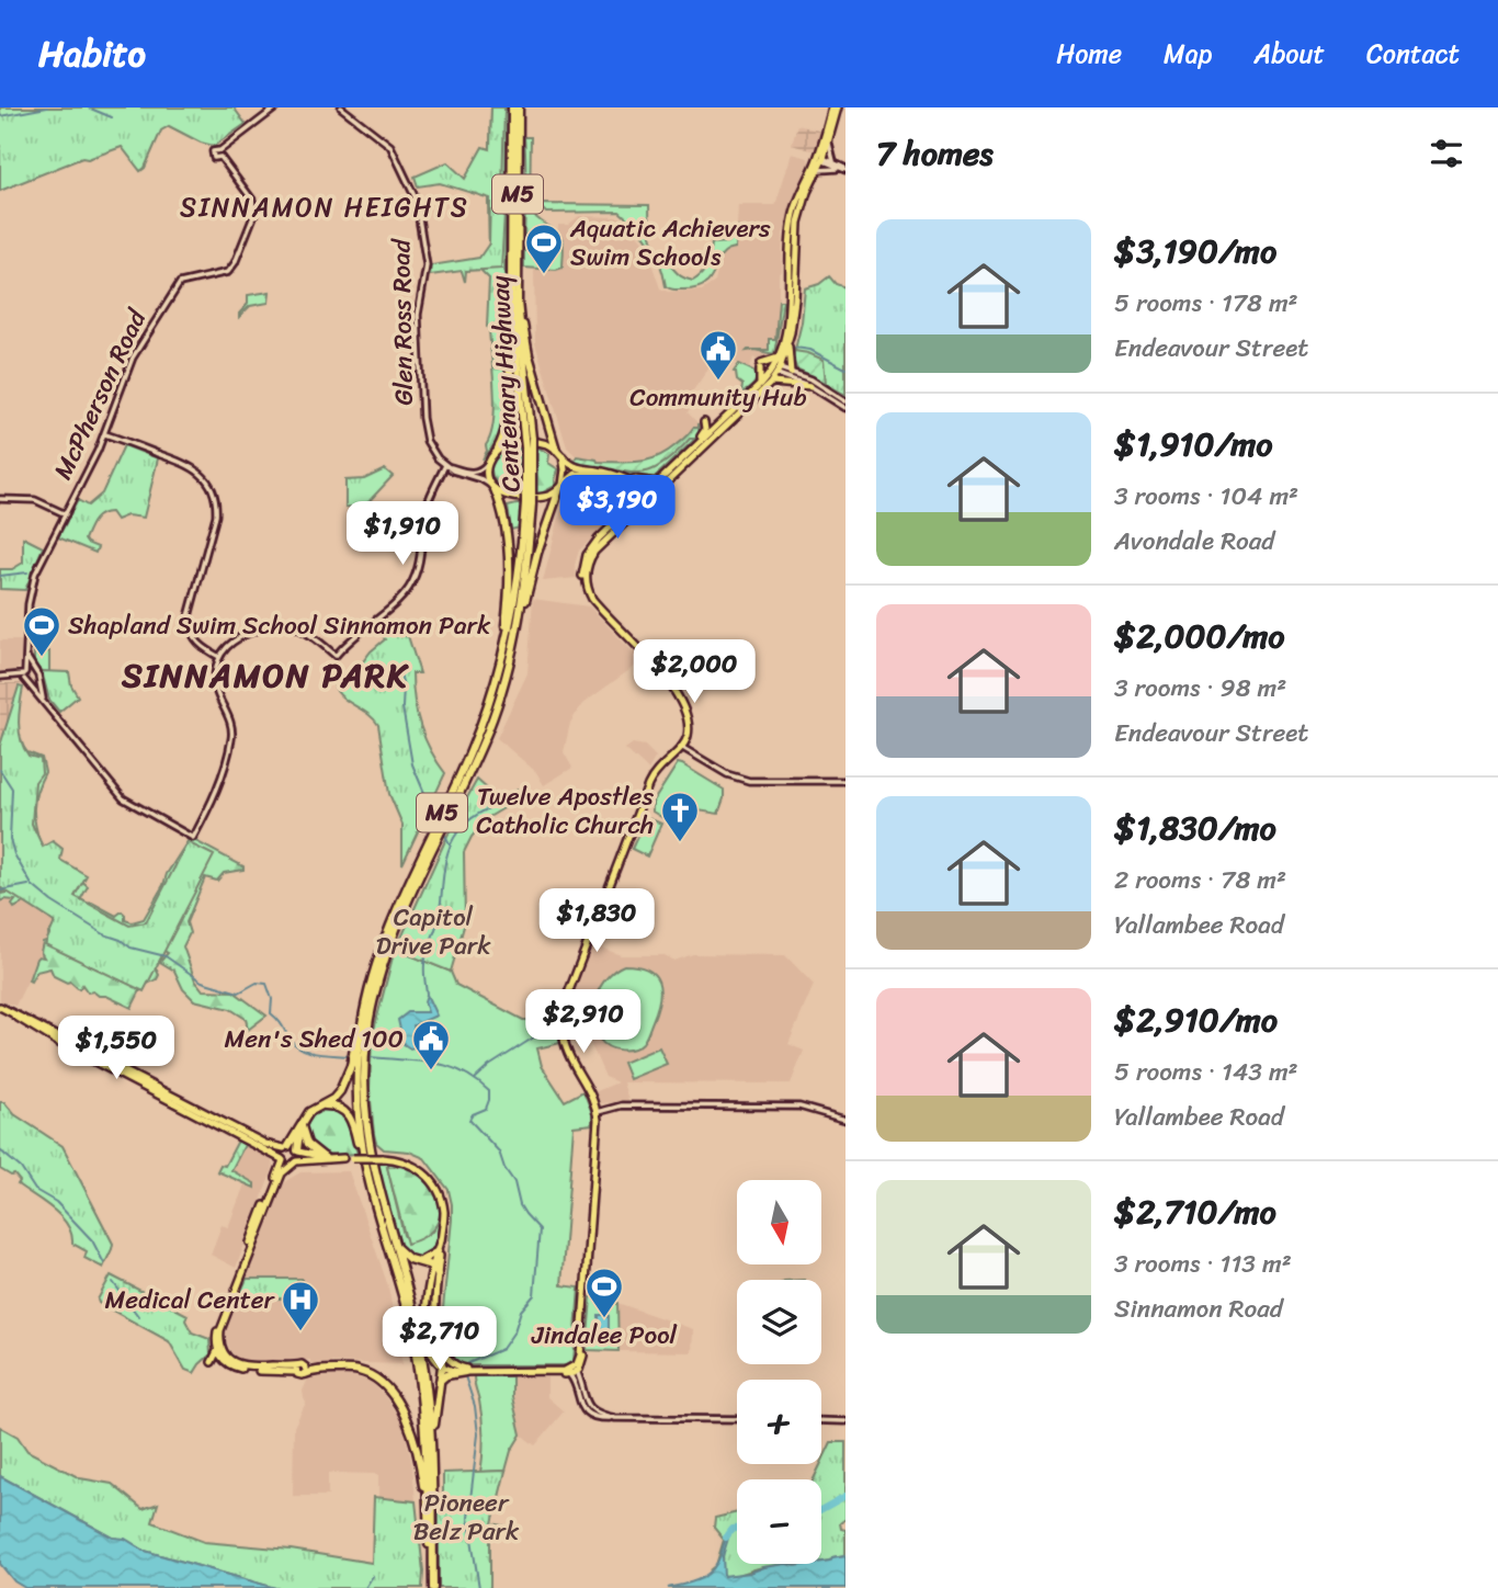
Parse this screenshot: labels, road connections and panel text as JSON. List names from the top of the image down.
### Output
{
  "streets": {
    "highway": ["M5", "Centenary Highway"],
    "street": ["Glen Ross Road", "McPherson Road"]
  },
  "districts": ["SINNAMON HEIGHTS", "SINNAMON PARK"],
  "parks": ["Capitol Drive Park", "Pioneer Belz Park"],
  "places": {
    "sports": ["Aquatic Achievers Swim Schools", "Shapland Swim School Sinnamon Park", "Jindalee Pool"],
    "public building": ["Community Hub", "Men's Shed 100"],
    "church": ["Twelve Apostles Catholic Church"],
    "hospital": ["Medical Center"]
  },
  "north": "bottom",
  "page": {
    "header": "Habito",
    "nav": [
      "Home",
      "Map",
      "About",
      "Contact"
    ],
    "heading": "7 homes",
    "list": [
      {
        "name": "$3,190/mo",
        "note": "5 rooms · 178 m² · Endeavour Street"
      },
      {
        "name": "$1,910/mo",
        "note": "3 rooms · 104 m² · Avondale Road"
      },
      {
        "name": "$2,000/mo",
        "note": "3 rooms · 98 m² · Endeavour Street"
      },
      {
        "name": "$1,830/mo",
        "note": "2 rooms · 78 m² · Yallambee Road"
      },
      {
        "name": "$2,910/mo",
        "note": "5 rooms · 143 m² · Yallambee Road"
      },
      {
        "name": "$2,710/mo",
        "note": "3 rooms · 113 m² · Sinnamon Road"
      }
    ],
    "price": [
      "$3,190",
      "$1,910",
      "$2,000",
      "$1,830",
      "$2,910",
      "$1,550",
      "$2,710"
    ],
    "map_buttons": ["+", "−"]
  }
}
